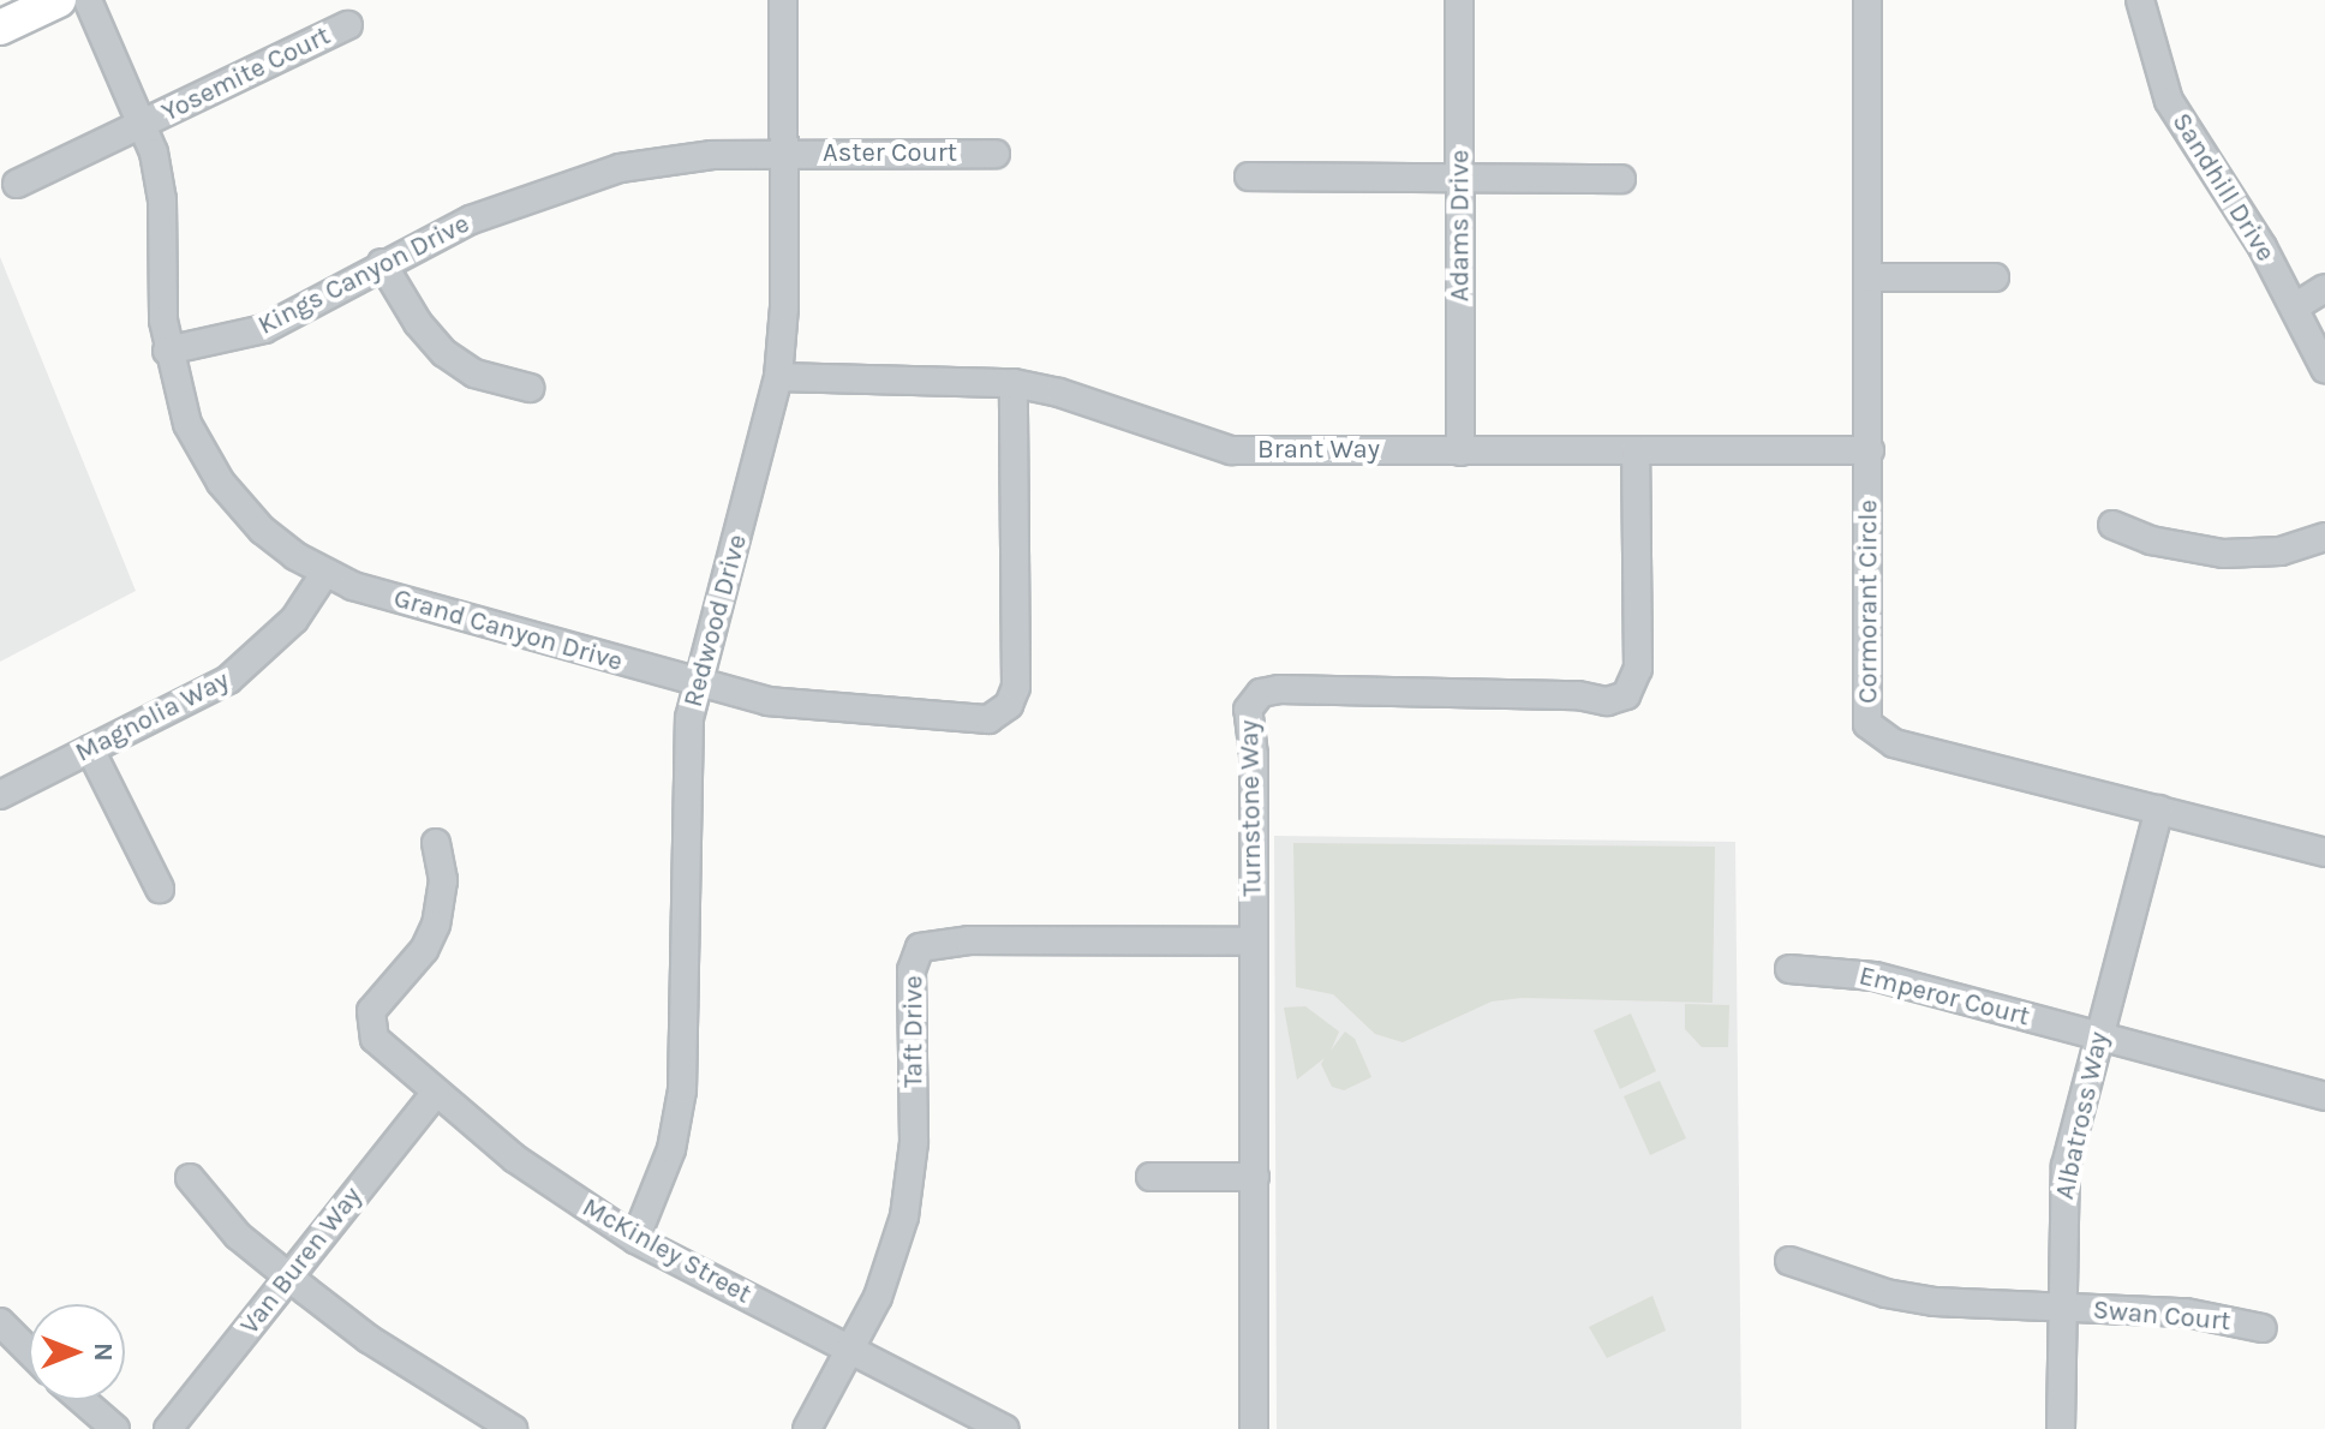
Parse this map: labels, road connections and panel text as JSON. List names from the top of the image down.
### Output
{
  "streets": {
    "street": [
      "Yosemite Court",
      "Aster Court",
      "Sandhill Drive",
      "Adams Drive",
      "Kings Canyon Drive",
      "Brant Way",
      "Cormorant Circle",
      "Redwood Drive",
      "Grand Canyon Drive",
      "Magnolia Way",
      "Turnstone Way",
      "Emperor Court",
      "Taft Drive",
      "Albatross Way",
      "McKinley Street",
      "Van Buren Way",
      "Swan Court"
    ]
  },
  "crossings": [
    ["Yosemite Court", "Grand Canyon Drive"],
    ["Aster Court", "Kings Canyon Drive"],
    ["Aster Court", "Redwood Drive"],
    ["Adams Drive", "Brant Way"],
    ["Kings Canyon Drive", "Redwood Drive"],
    ["Kings Canyon Drive", "Grand Canyon Drive"],
    ["Brant Way", "Cormorant Circle"],
    ["Brant Way", "Redwood Drive"],
    ["Brant Way", "Grand Canyon Drive"],
    ["Brant Way", "Turnstone Way"],
    ["Cormorant Circle", "Albatross Way"],
    ["Redwood Drive", "Grand Canyon Drive"],
    ["Redwood Drive", "McKinley Street"],
    ["Grand Canyon Drive", "Magnolia Way"],
    ["Turnstone Way", "Taft Drive"],
    ["Emperor Court", "Albatross Way"],
    ["Taft Drive", "McKinley Street"],
    ["Albatross Way", "Swan Court"],
    ["McKinley Street", "Van Buren Way"]
  ],
  "north": "right"
}
